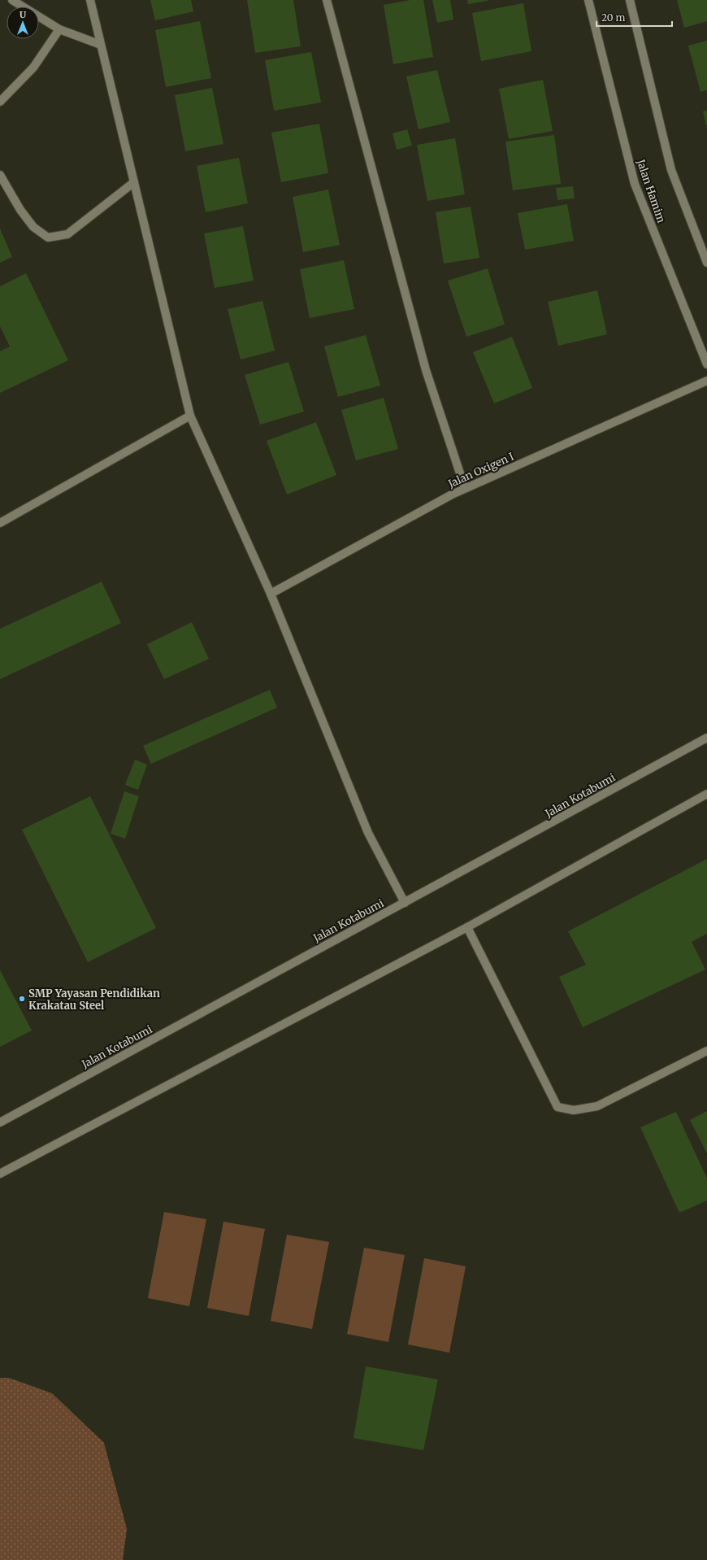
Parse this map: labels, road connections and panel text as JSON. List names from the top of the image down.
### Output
{
  "streets": {
    "street": ["Jalan Hamim", "Jalan Oxigen I", "Jalan Kotabumi"]
  },
  "places": ["SMP Yayasan Pendidikan Krakatau Steel"],
  "scale_bar": "20 m",
  "north": "top"
}
